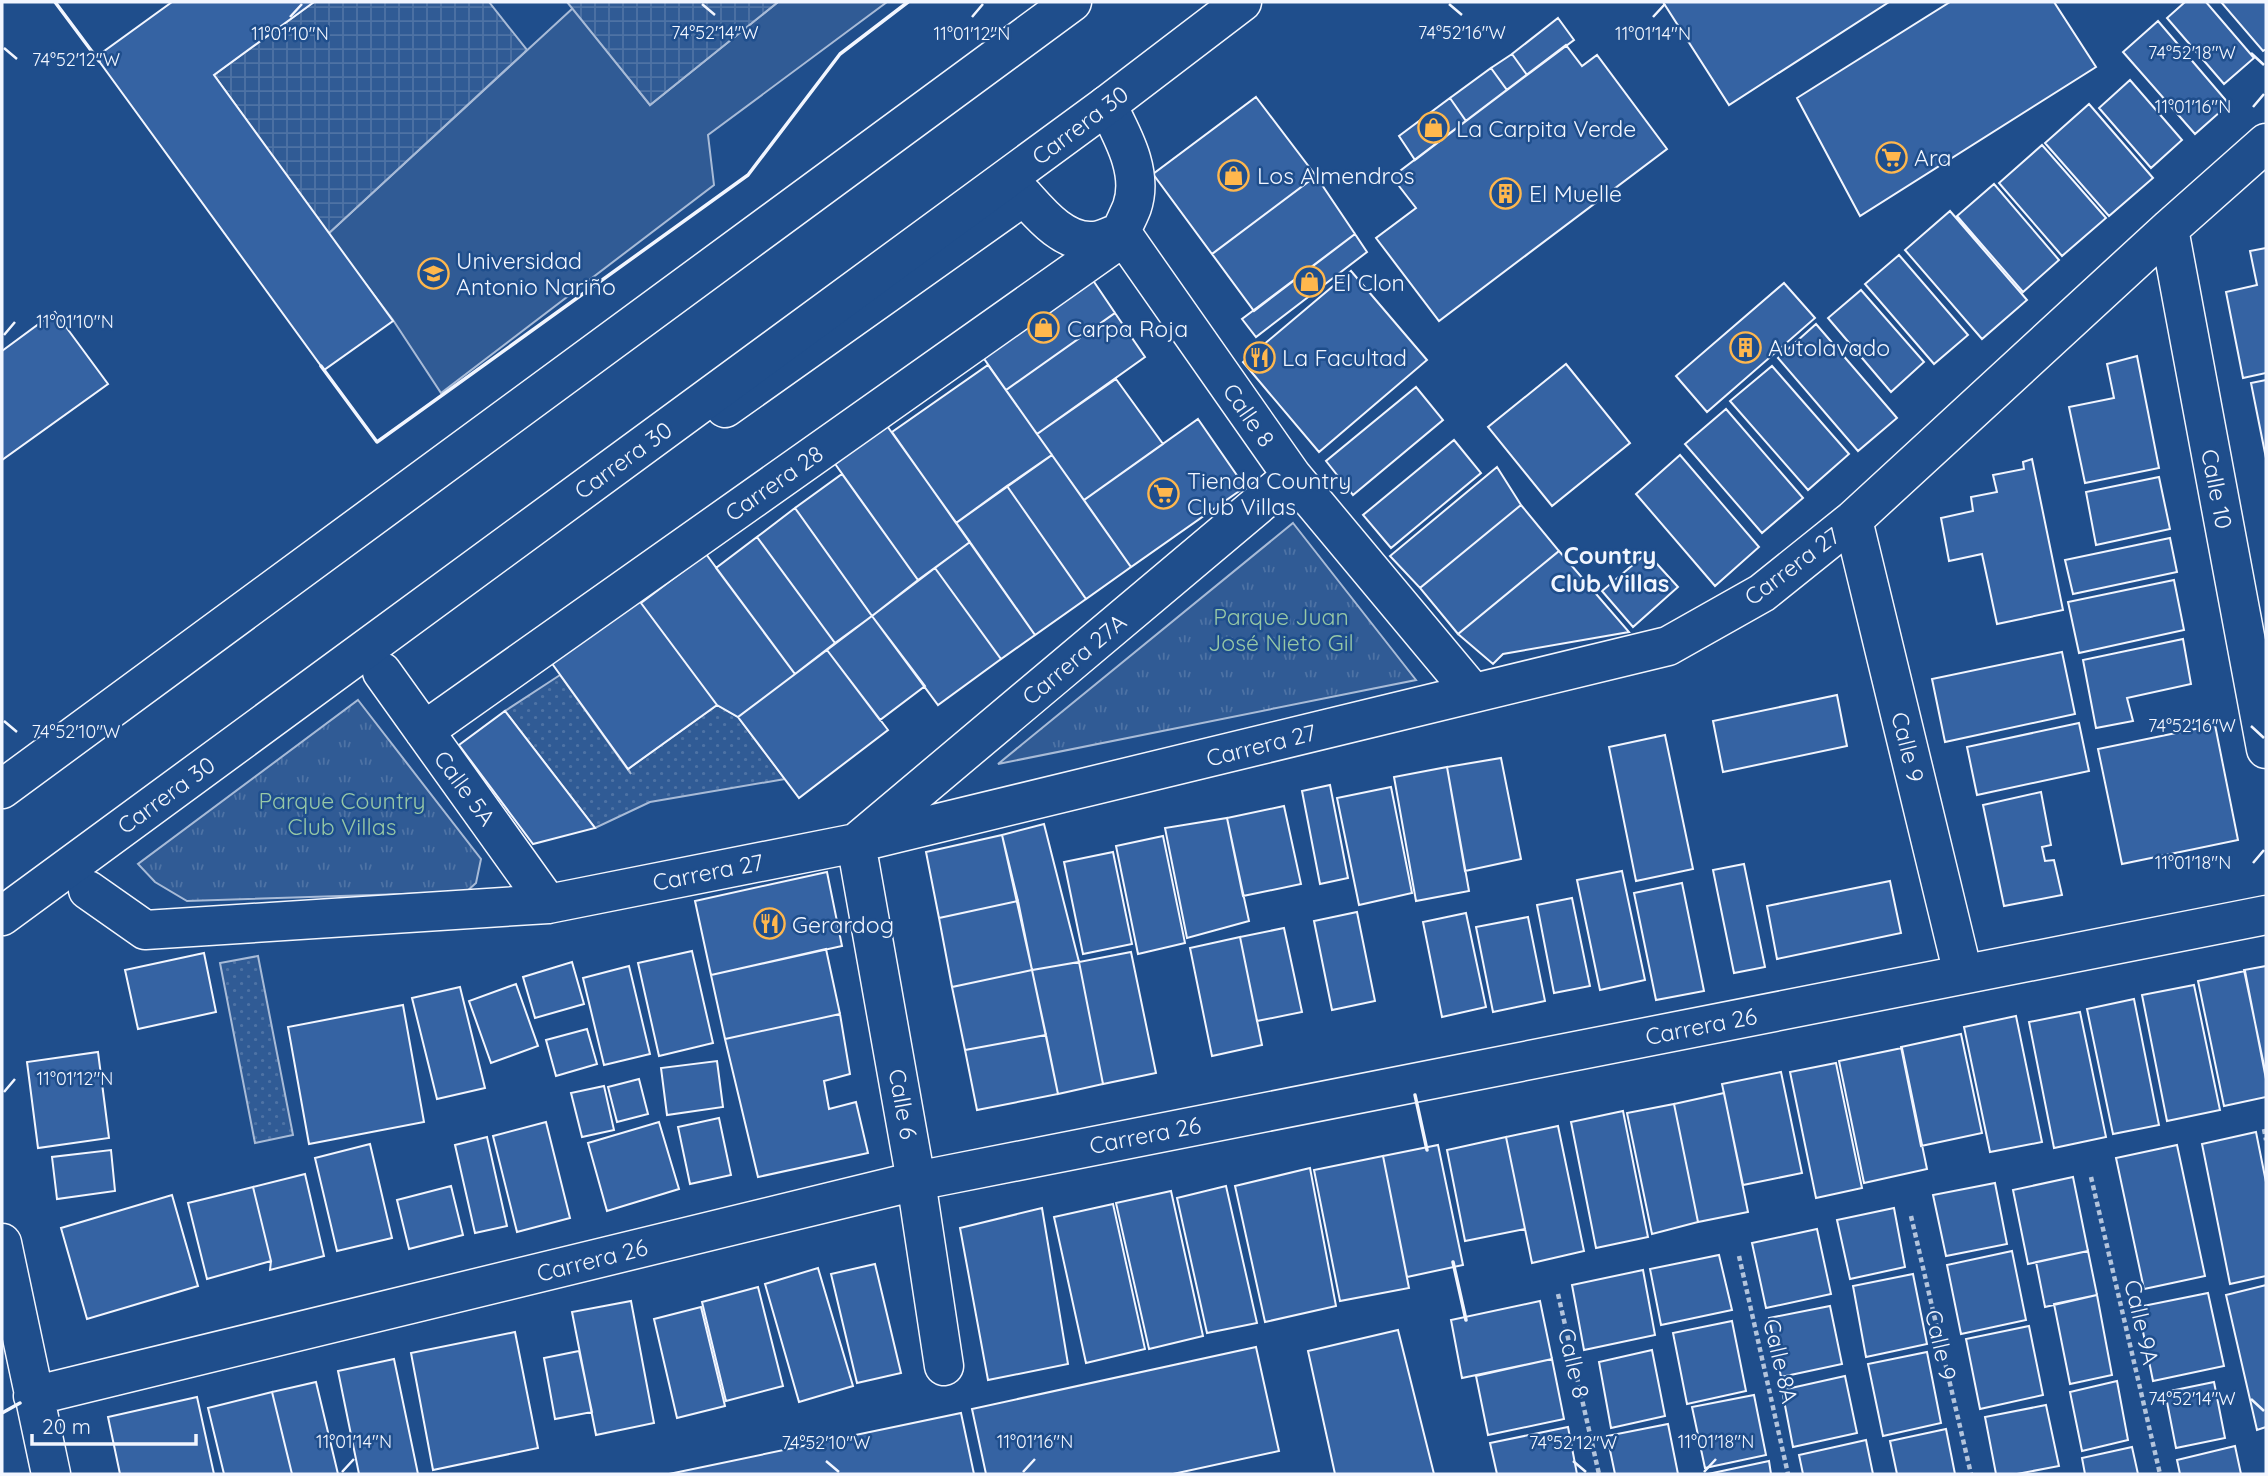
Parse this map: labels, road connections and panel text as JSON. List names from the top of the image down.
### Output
{
  "streets": {
    "street": [
      "Carrera 30",
      "Calle 8",
      "Carrera 28",
      "Calle 10",
      "Carrera 27",
      "Carrera 27A",
      "Calle 9",
      "Calle 5A",
      "Carrera 26",
      "Calle 6"
    ],
    "path": ["Calle 9A", "Calle 8A"]
  },
  "crossings": [
    ["Calle 8", "Carrera 28"],
    ["Calle 8", "Carrera 27"],
    ["Calle 8", "Carrera 27A"],
    ["Carrera 28", "Calle 5A"],
    ["Calle 10", "Carrera 27"],
    ["Carrera 27", "Carrera 27A"],
    ["Carrera 27", "Calle 9"],
    ["Carrera 27", "Calle 5A"],
    ["Carrera 27", "Calle 6"],
    ["Carrera 27A", "Calle 6"],
    ["Calle 9", "Carrera 26"],
    ["Carrera 26", "Calle 6"]
  ],
  "districts": ["Country Club Villas"],
  "parks": ["Parque Juan José Nieto Gil", "Parque Country Club Villas"],
  "places": {
    "shop": [
      "La Carpita Verde",
      "Los Almendros",
      "El Clon",
      "Carpa Roja"
    ],
    "supermarket": ["Ara", "Tienda Country Club Villas"],
    "building": ["El Muelle", "Autolavado"],
    "school or university": ["Universidad Antonio Nariño"],
    "restaurant": ["La Facultad", "Gerardog"]
  },
  "scale_bar": "20 m",
  "coordinates": [
    "74°52'14\"W",
    "74°52'16\"W",
    "11°01'10\"N",
    "11°01'12\"N",
    "11°01'14\"N",
    "74°52'18\"W",
    "74°52'12\"W",
    "11°01'16\"N",
    "74°52'10\"W",
    "11°01'18\"N"
  ]
}
